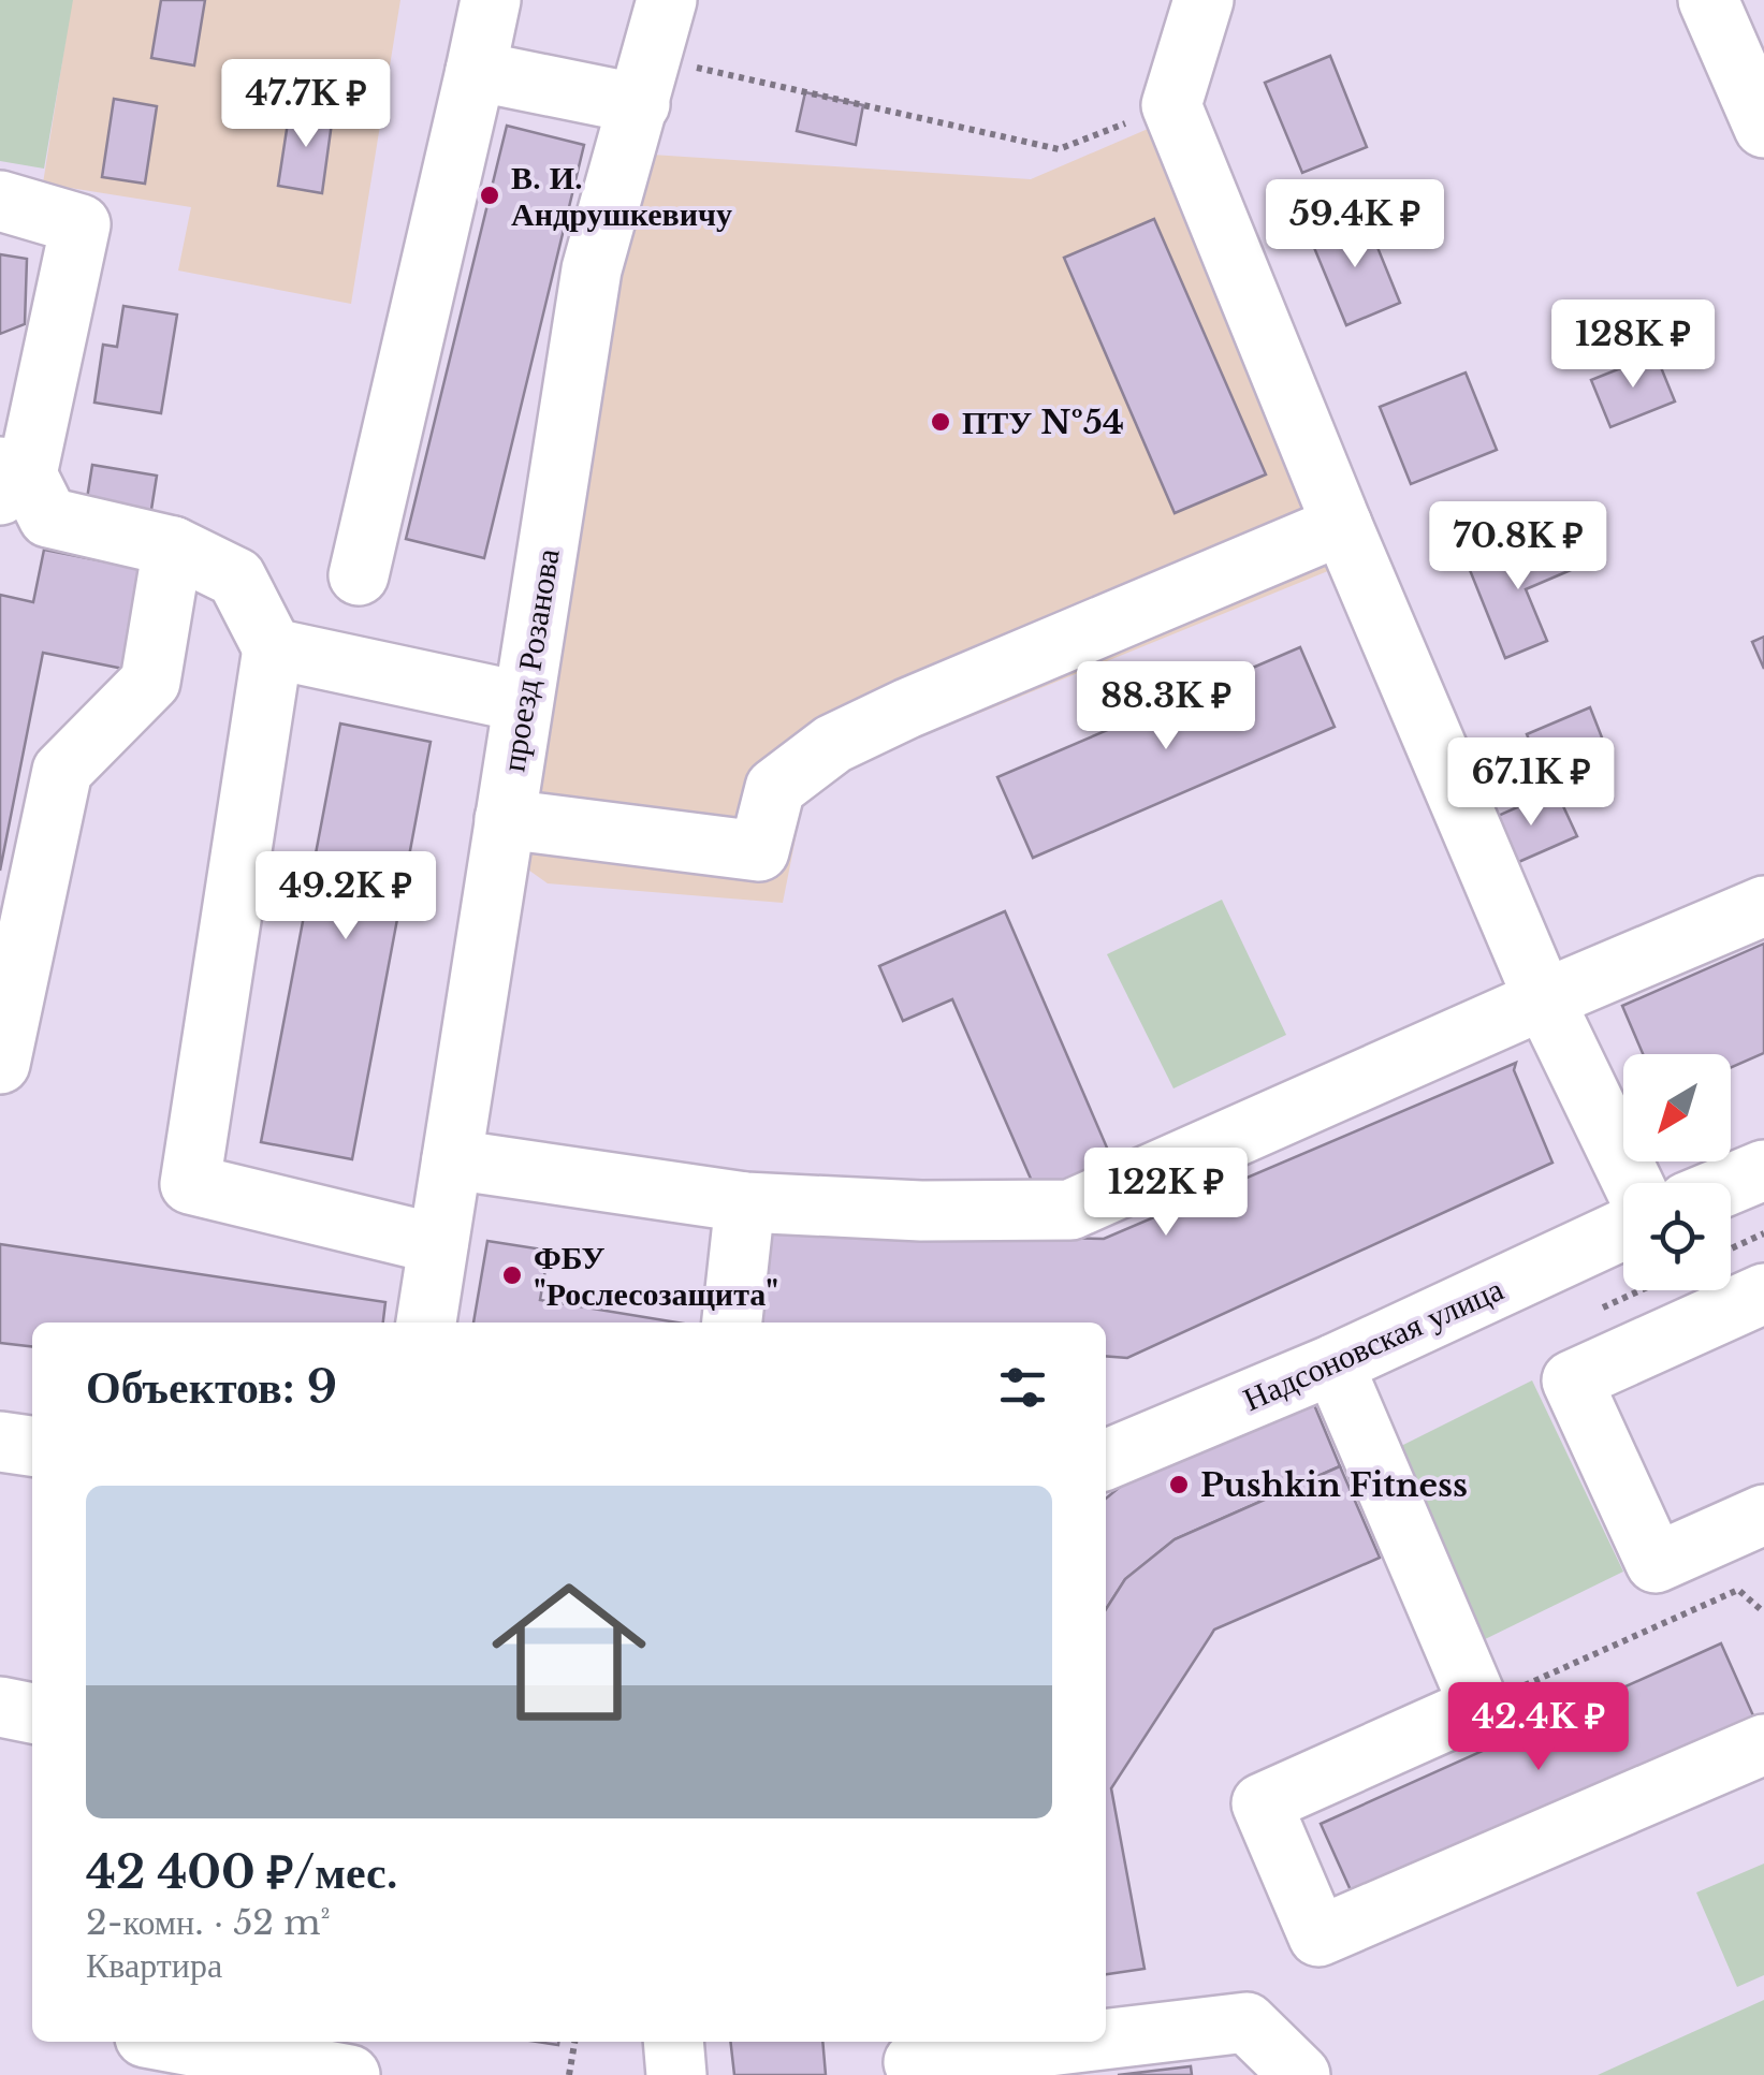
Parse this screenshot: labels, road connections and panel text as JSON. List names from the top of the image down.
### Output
{
  "streets": {
    "street": ["проезд Розанова", "Надсоновская улица"]
  },
  "places": [
    "В. И. Андрушкевичу",
    "ПТУ №54",
    "ФБУ \"Рослесозащита\"",
    "Pushkin Fitness"
  ],
  "north": "bottom left",
  "page": {
    "price": [
      "47.7K ₽",
      "59.4K ₽",
      "128K ₽",
      "70.8K ₽",
      "88.3K ₽",
      "67.1K ₽",
      "49.2K ₽",
      "122K ₽",
      "42.4K ₽"
    ],
    "heading": "Объектов: 9",
    "list": [
      {
        "name": "42 400 ₽/мес.",
        "note": "2-комн. · 52 m² · Квартира"
      }
    ]
  }
}
